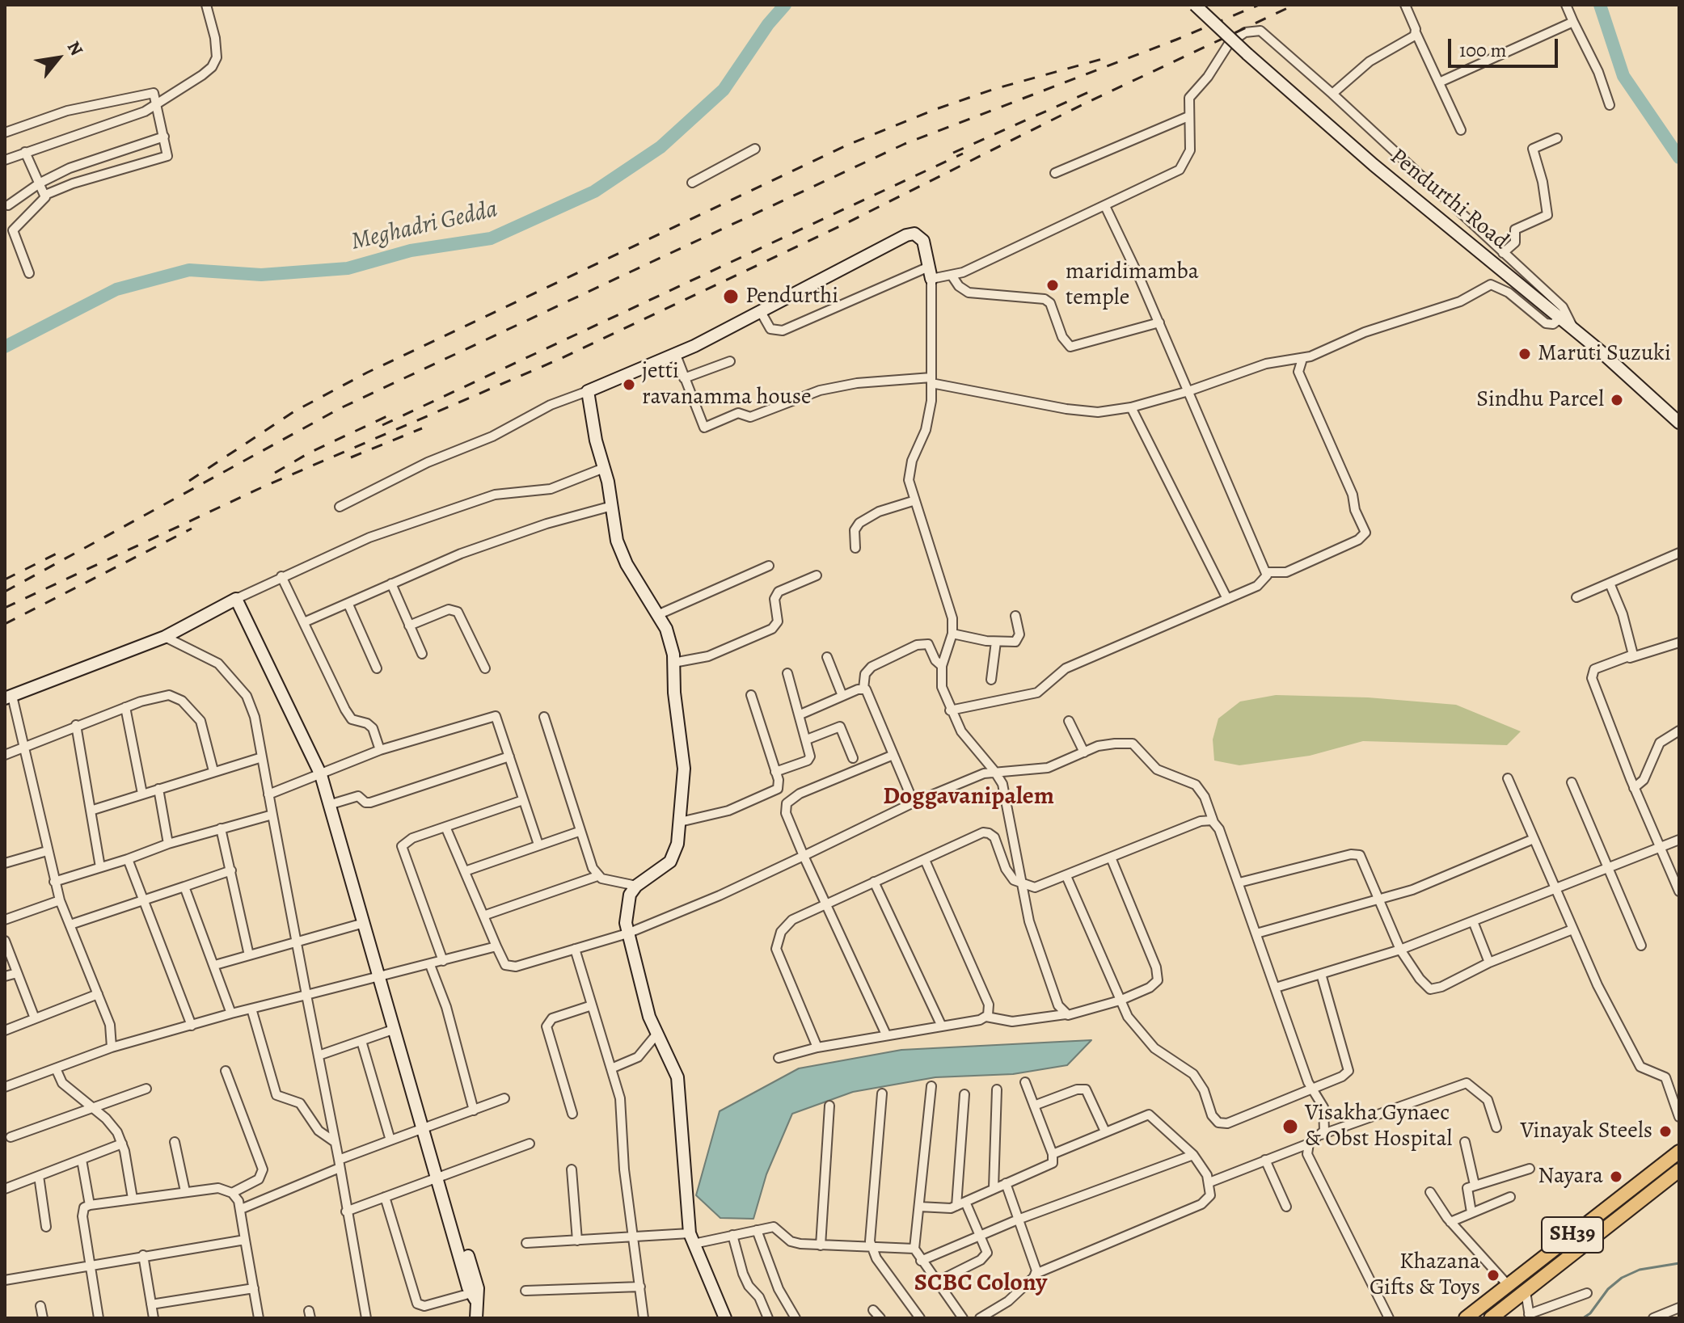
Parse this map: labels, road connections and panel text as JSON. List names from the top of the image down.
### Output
{
  "streets": {
    "main road": ["SH39"],
    "street": ["Pendurthi Road"]
  },
  "districts": ["Doggavanipalem", "SCBC Colony"],
  "water": ["Meghadri Gedda"],
  "places": [
    "maridimamba temple",
    "Pendurthi",
    "Maruti Suzuki",
    "jetti ravanamma house",
    "Sindhu Parcel",
    "Visakha Gynaec & Obst Hospital",
    "Vinayak Steels",
    "Nayara",
    "Khazana Gifts & Toys"
  ],
  "scale_bar": "100 m",
  "north": "top right"
}
